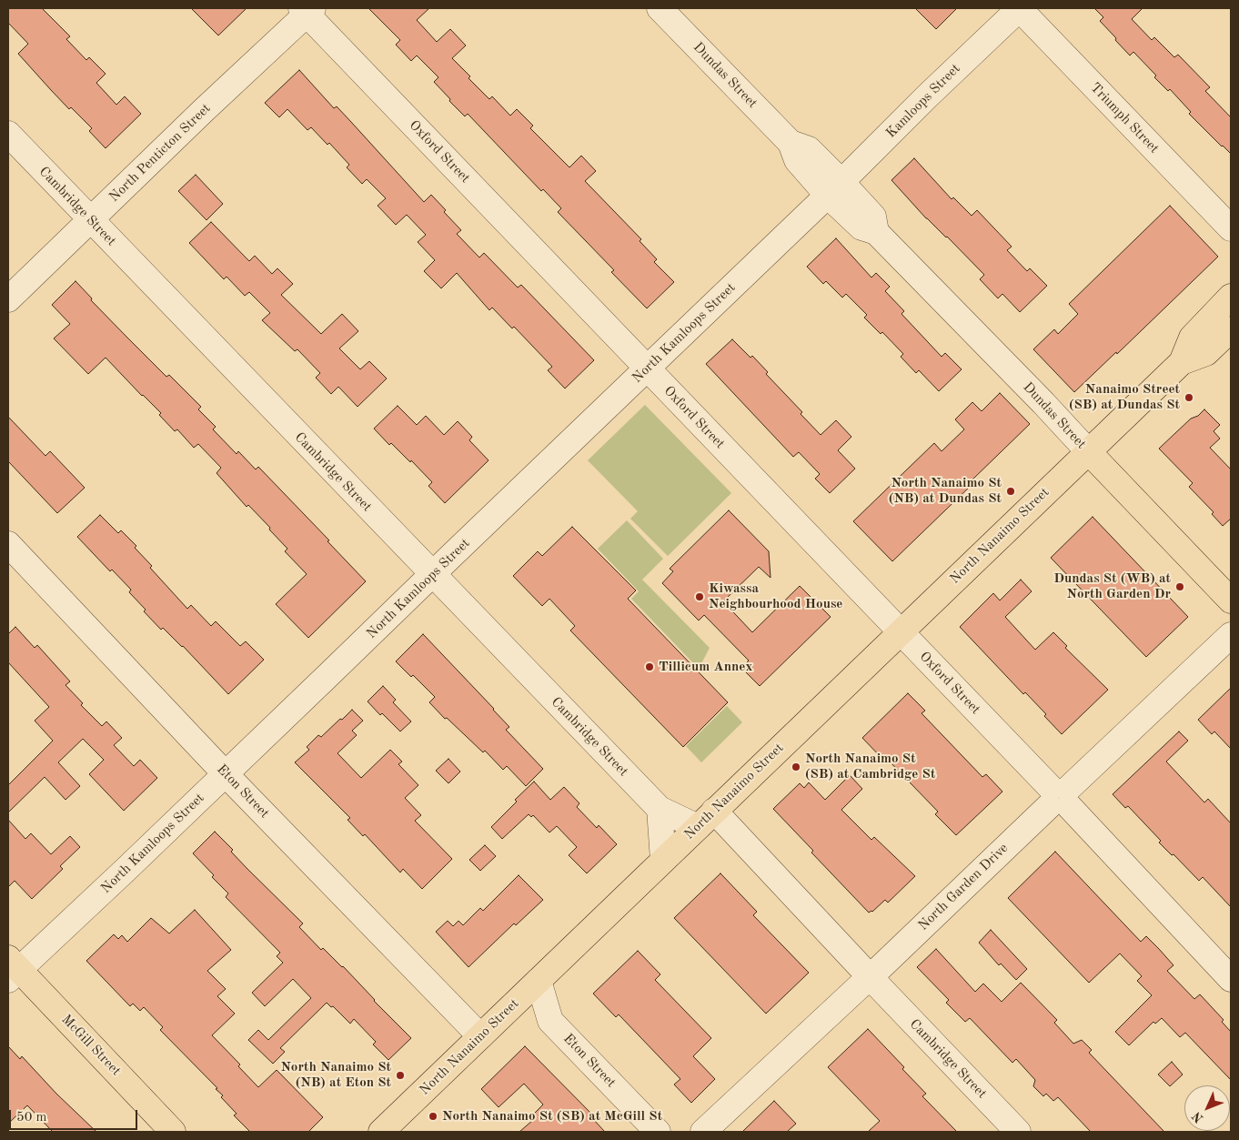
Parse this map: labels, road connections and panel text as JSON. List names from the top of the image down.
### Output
{
  "streets": {
    "main road": ["Dundas Street", "North Nanaimo Street", "McGill Street"],
    "street": [
      "Kamloops Street",
      "Triumph Street",
      "Oxford Street",
      "North Penticton Street",
      "Cambridge Street",
      "North Kamloops Street",
      "Eton Street",
      "North Garden Drive"
    ]
  },
  "crossings": [
    ["Dundas Street", "Kamloops Street"],
    ["Dundas Street", "North Kamloops Street"],
    ["Dundas Street", "North Nanaimo Street"],
    ["Kamloops Street", "Triumph Street"],
    ["Kamloops Street", "North Kamloops Street"],
    ["Oxford Street", "North Penticton Street"],
    ["Oxford Street", "North Kamloops Street"],
    ["Oxford Street", "North Nanaimo Street"],
    ["Oxford Street", "North Garden Drive"],
    ["North Penticton Street", "Cambridge Street"],
    ["Cambridge Street", "North Kamloops Street"],
    ["Cambridge Street", "North Nanaimo Street"],
    ["Cambridge Street", "North Garden Drive"],
    ["North Kamloops Street", "Eton Street"],
    ["North Kamloops Street", "McGill Street"],
    ["North Nanaimo Street", "Eton Street"]
  ],
  "places": [
    "Nanaimo Street (SB) at Dundas St",
    "North Nanaimo St (NB) at Dundas St",
    "Dundas St (WB) at North Garden Dr",
    "Kiwassa Neighbourhood House",
    "Tillicum Annex",
    "North Nanaimo St (SB) at Cambridge St",
    "North Nanaimo St (NB) at Eton St",
    "North Nanaimo St (SB) at McGill St"
  ],
  "scale_bar": "50 m",
  "north": "bottom left"
}
